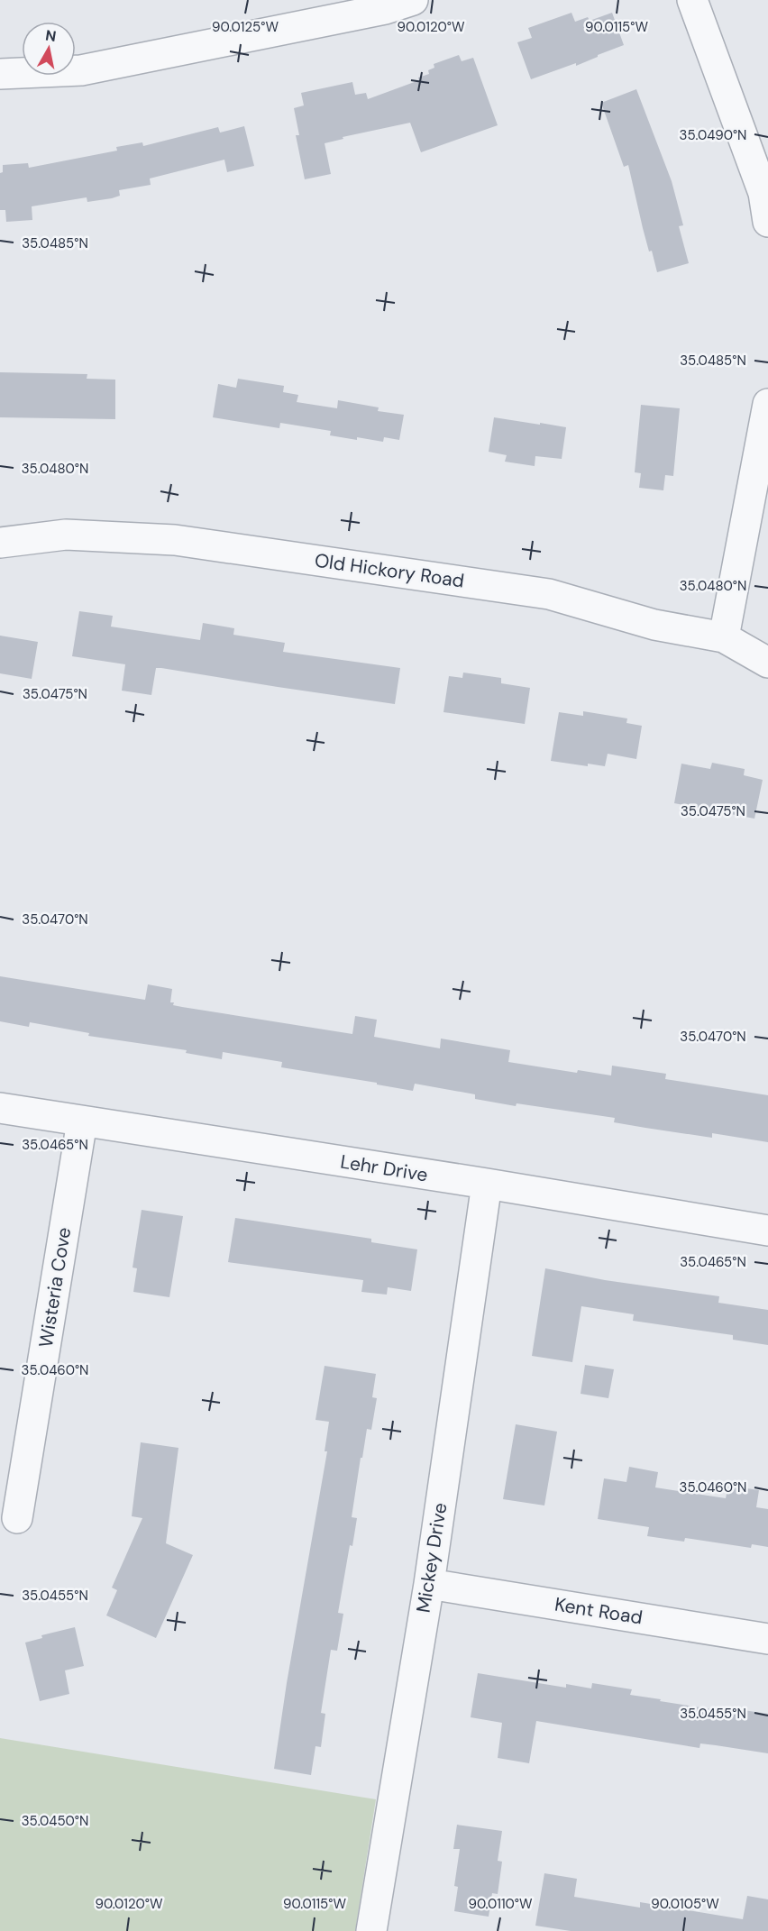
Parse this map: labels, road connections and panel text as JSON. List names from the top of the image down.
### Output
{
  "streets": {
    "street": [
      "Old Hickory Road",
      "Lehr Drive",
      "Wisteria Cove",
      "Mickey Drive",
      "Kent Road"
    ]
  },
  "crossings": [
    ["Lehr Drive", "Wisteria Cove"],
    ["Lehr Drive", "Mickey Drive"],
    ["Mickey Drive", "Kent Road"]
  ],
  "north": "top",
  "coordinates": [
    "90.0125°W",
    "90.0120°W",
    "90.0115°W",
    "35.0490°N",
    "35.0485°N",
    "35.0480°N",
    "35.0475°N",
    "35.0470°N",
    "35.0465°N",
    "35.0460°N",
    "35.0455°N",
    "35.0450°N",
    "90.0110°W",
    "90.0105°W"
  ]
}
